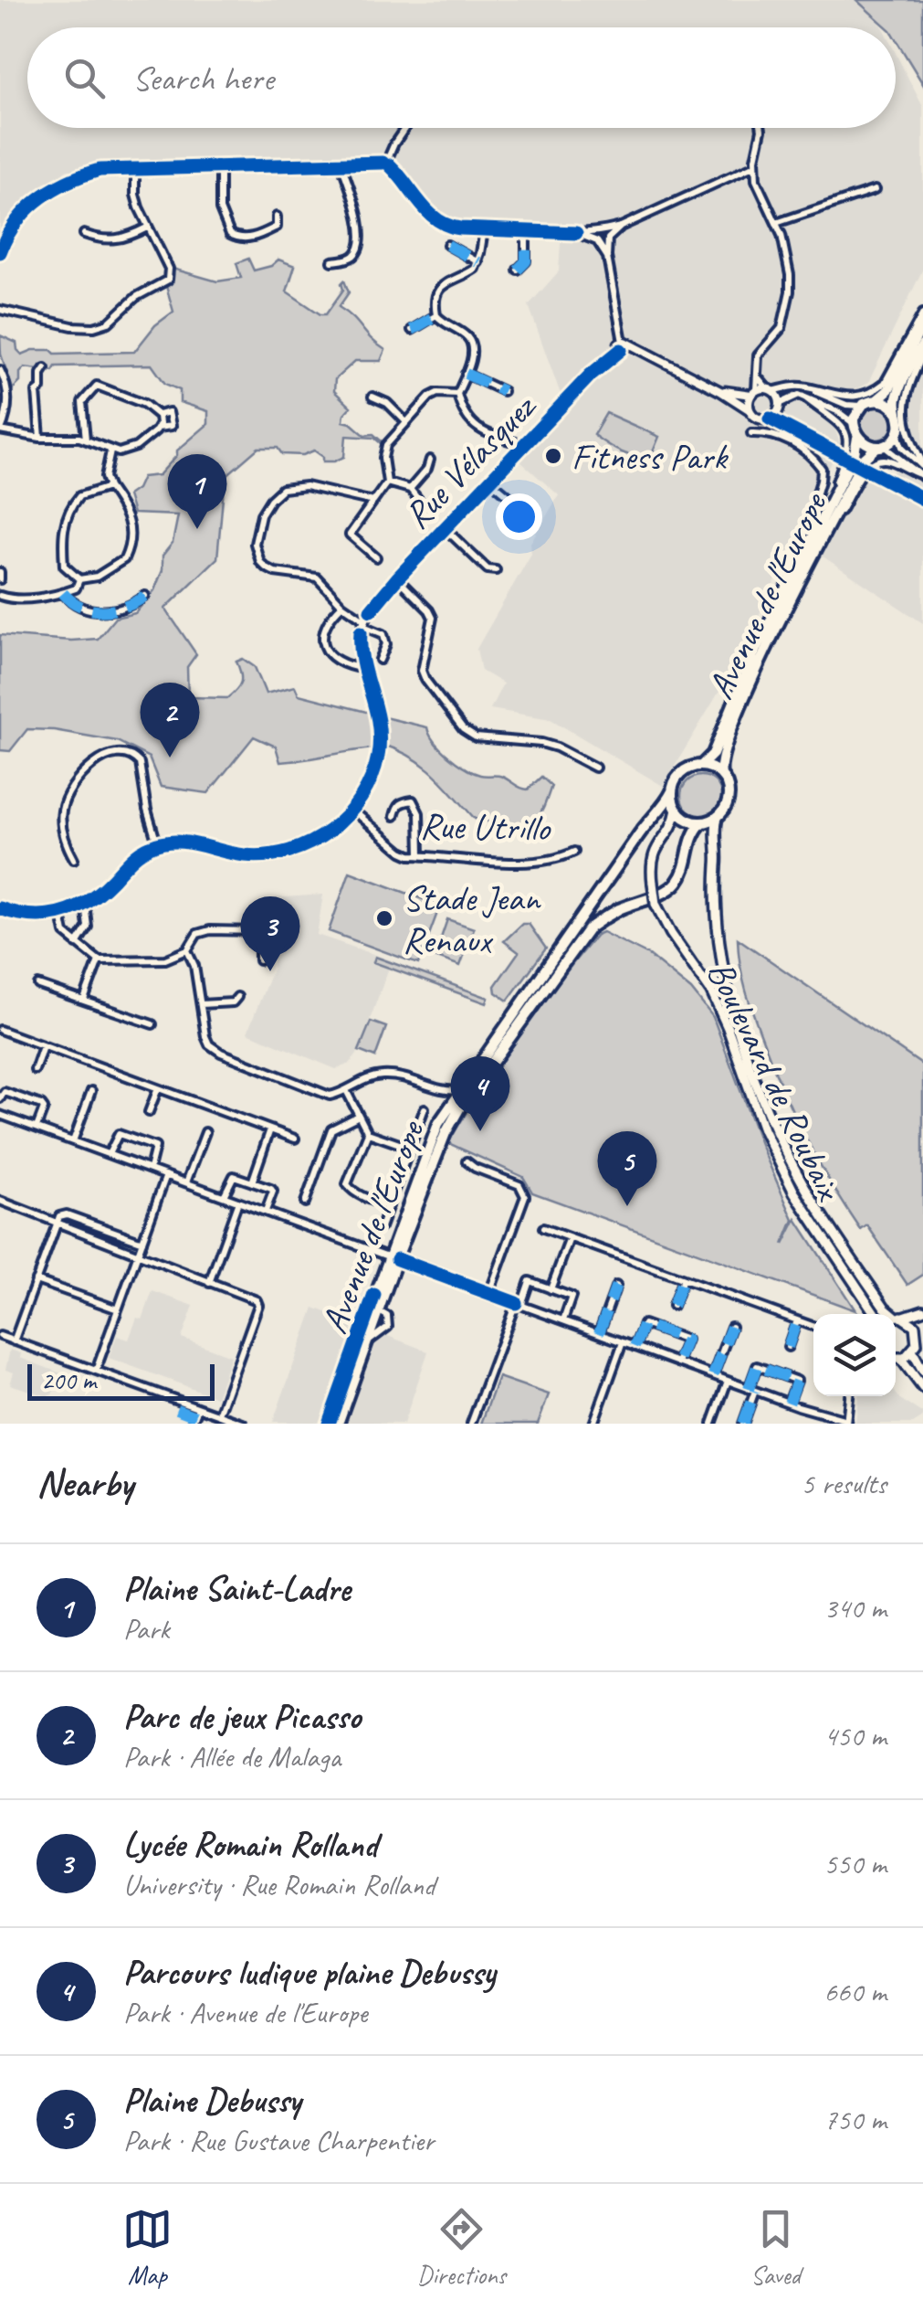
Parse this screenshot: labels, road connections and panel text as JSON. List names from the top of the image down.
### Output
{
  "streets": {
    "main road": ["Avenue de l'Europe", "Boulevard de Roubaix"],
    "street": ["Rue Vélasquez", "Rue Utrillo"]
  },
  "crossings": [
    ["Avenue de l'Europe", "Boulevard de Roubaix"]
  ],
  "places": ["Fitness Park", "Stade Jean Renaux"],
  "scale_bar": "200 m",
  "page": {
    "search": "Search here",
    "pins": [
      "1",
      "2",
      "3",
      "4",
      "5"
    ],
    "scale": "200 m",
    "heading": ["Nearby", "5 results"],
    "list": [
      {
        "mark": "1",
        "name": "Plaine Saint-Ladre",
        "note": "Park",
        "value": "340 m"
      },
      {
        "mark": "2",
        "name": "Parc de jeux Picasso",
        "note": "Park · Allée de Malaga",
        "value": "450 m"
      },
      {
        "mark": "3",
        "name": "Lycée Romain Rolland",
        "note": "University · Rue Romain Rolland",
        "value": "550 m"
      },
      {
        "mark": "4",
        "name": "Parcours ludique plaine Debussy",
        "note": "Park · Avenue de l'Europe",
        "value": "660 m"
      },
      {
        "mark": "5",
        "name": "Plaine Debussy",
        "note": "Park · Rue Gustave Charpentier",
        "value": "750 m"
      }
    ],
    "nav": ["Map", "Directions", "Saved"]
  }
}
